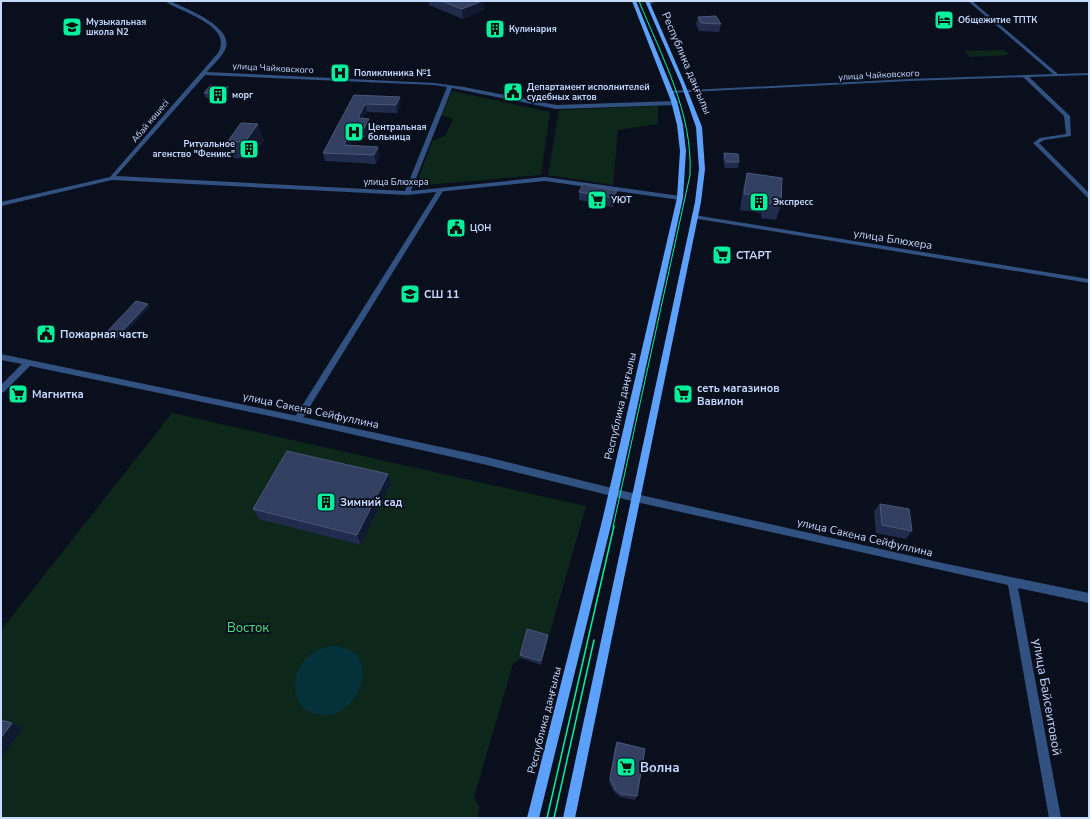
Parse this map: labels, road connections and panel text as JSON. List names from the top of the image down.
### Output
{
  "streets": {
    "main road": ["Республика даңғылы"],
    "street": [
      "улица Чайковского",
      "Абай көшесі",
      "улица Блюхера",
      "улица Сакена Сейфуллина",
      "улица Байсеитовой"
    ]
  },
  "crossings": [
    ["Республика даңғылы", "улица Чайковского"],
    ["Республика даңғылы", "улица Блюхера"],
    ["Республика даңғылы", "улица Сакена Сейфуллина"],
    ["улица Чайковского", "Абай көшесі"],
    ["Абай көшесі", "улица Блюхера"],
    ["улица Сакена Сейфуллина", "улица Байсеитовой"]
  ],
  "parks": ["Восток"],
  "places": {
    "hotel": ["Общежитие ТПТК"],
    "school or university": ["Музыкальная школа N2", "СШ 11"],
    "building": [
      "Кулинария",
      "морг",
      "Ритуальное агенство \"Феникс\"",
      "Экспресс",
      "Зимний сад"
    ],
    "hospital": ["Поликлиника №1", "Центральная больница"],
    "public building": ["Департамент исполнителей судебных актов", "ЦОН", "Пожарная часть"],
    "supermarket": [
      "УЮТ",
      "СТАРТ",
      "Магнитка",
      "сеть магазинов Вавилон",
      "Волна"
    ]
  }
}
